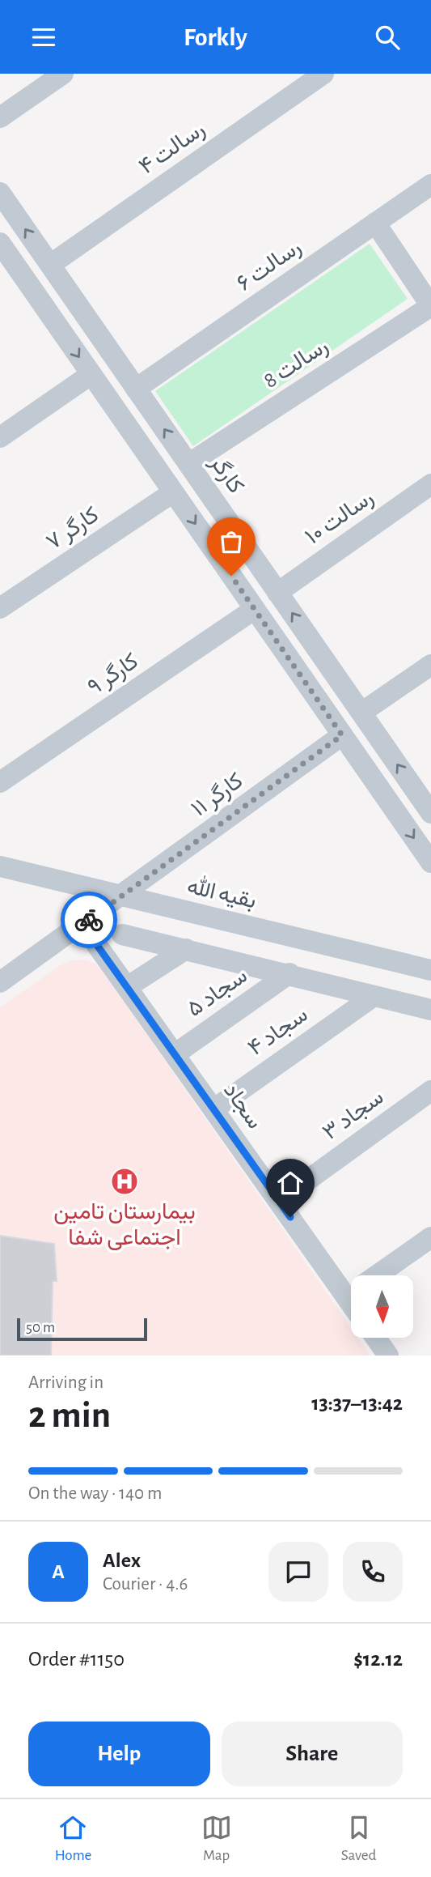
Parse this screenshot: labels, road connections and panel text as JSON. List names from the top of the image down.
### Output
{
  "streets": {
    "street": [
      "رسالت ۴",
      "رسالت ۶",
      "رسالت 8",
      "کارگر",
      "رسالت ۱۰",
      "کارگر ۷",
      "کارگر ۹",
      "کارگر ۱۱",
      "بقیه الله",
      "سجاد ۵",
      "سجاد ۴",
      "سجاد",
      "سجاد ۳"
    ]
  },
  "crossings": [
    ["رسالت ۴", "کارگر"],
    ["رسالت ۶", "کارگر"],
    ["رسالت 8", "کارگر"],
    ["کارگر", "رسالت ۱۰"],
    ["کارگر ۱۱", "بقیه الله"],
    ["کارگر ۱۱", "سجاد"],
    ["سجاد ۵", "سجاد"],
    ["سجاد ۴", "سجاد"],
    ["سجاد", "سجاد ۳"]
  ],
  "places": {
    "hospital": ["بیمارستان تامین اجتماعی شفا"]
  },
  "scale_bar": "50 m",
  "north": "bottom",
  "page": {
    "header": "Forkly",
    "scale": "50 m",
    "heading": ["2 min", "Arriving in", "13:37–13:42"],
    "panel": [
      "Alex",
      "Courier · 4.6",
      "Order #1150",
      "$12.12"
    ],
    "bar": "On the way · 140 m",
    "round": "A",
    "buttons": ["Help", "Share"],
    "tabs": ["Home", "Map", "Saved"]
  }
}
